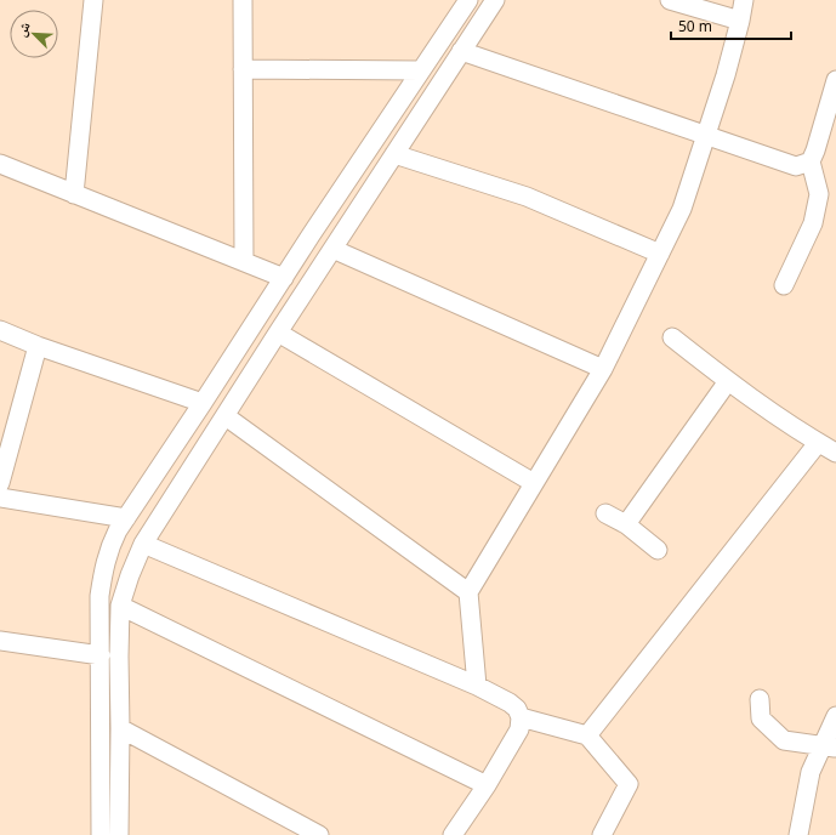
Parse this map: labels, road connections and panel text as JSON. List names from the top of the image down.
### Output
{
  "scale_bar": "50 m",
  "north": "top left"
}
